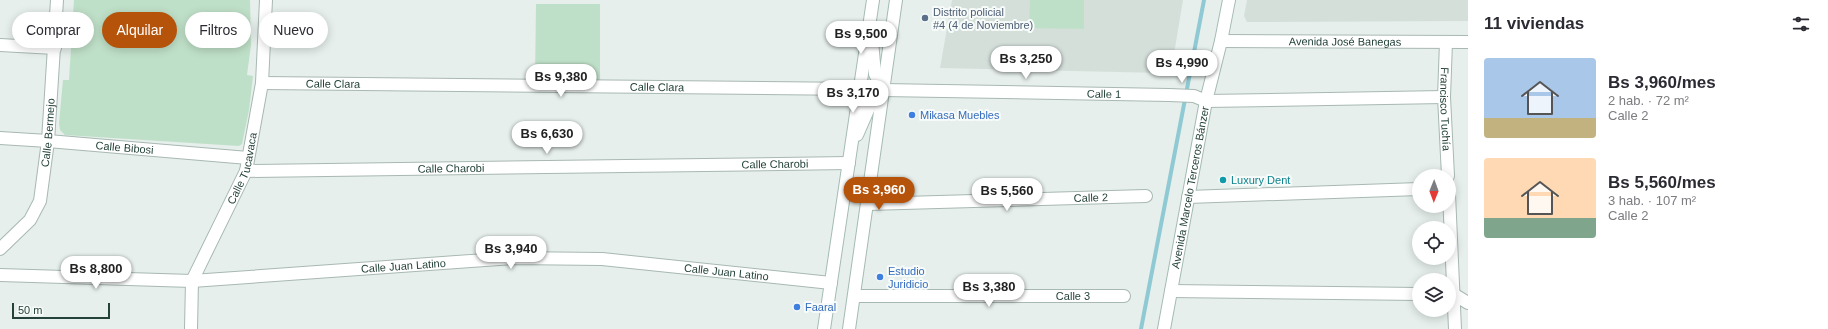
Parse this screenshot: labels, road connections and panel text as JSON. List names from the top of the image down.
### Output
{
  "streets": {
    "street": [
      "Avenida José Banegas",
      "Calle Clara",
      "Calle 1",
      "Francisco Tuchía",
      "Calle Bermejo",
      "Calle Bibosi",
      "Calle Charobi",
      "Calle Tucavaca",
      "Avenida Marcelo Terceros Bánzer",
      "Calle 2",
      "Calle Juan Latino",
      "Calle 3"
    ]
  },
  "crossings": [
    ["Avenida José Banegas", "Francisco Tuchía"],
    ["Avenida José Banegas", "Avenida Marcelo Terceros Bánzer"],
    ["Calle Clara", "Calle Tucavaca"],
    ["Calle 1", "Francisco Tuchía"],
    ["Calle 1", "Avenida Marcelo Terceros Bánzer"],
    ["Calle Bermejo", "Calle Bibosi"],
    ["Calle Bibosi", "Calle Tucavaca"],
    ["Calle Charobi", "Calle Tucavaca"],
    ["Calle Tucavaca", "Calle Juan Latino"]
  ],
  "places": [
    "Distrito policial #4 (4 de Noviembre)",
    "Mikasa Muebles",
    "Luxury Dent",
    "Estudio Juridicio",
    "Faaral"
  ],
  "scale_bar": "50 m",
  "north": "bottom",
  "page": {
    "heading": "11 viviendas",
    "chip": [
      "Comprar",
      "Alquilar",
      "Filtros",
      "Nuevo"
    ],
    "price": [
      "Bs 9,500",
      "Bs 3,250",
      "Bs 4,990",
      "Bs 9,380",
      "Bs 3,170",
      "Bs 6,630",
      "Bs 3,960",
      "Bs 5,560",
      "Bs 3,940",
      "Bs 8,800",
      "Bs 3,380"
    ],
    "list": [
      {
        "name": "Bs 3,960/mes",
        "note": "2 hab. · 72 m² · Calle 2"
      },
      {
        "name": "Bs 5,560/mes",
        "note": "3 hab. · 107 m² · Calle 2"
      }
    ],
    "scale": "50 m"
  }
}
